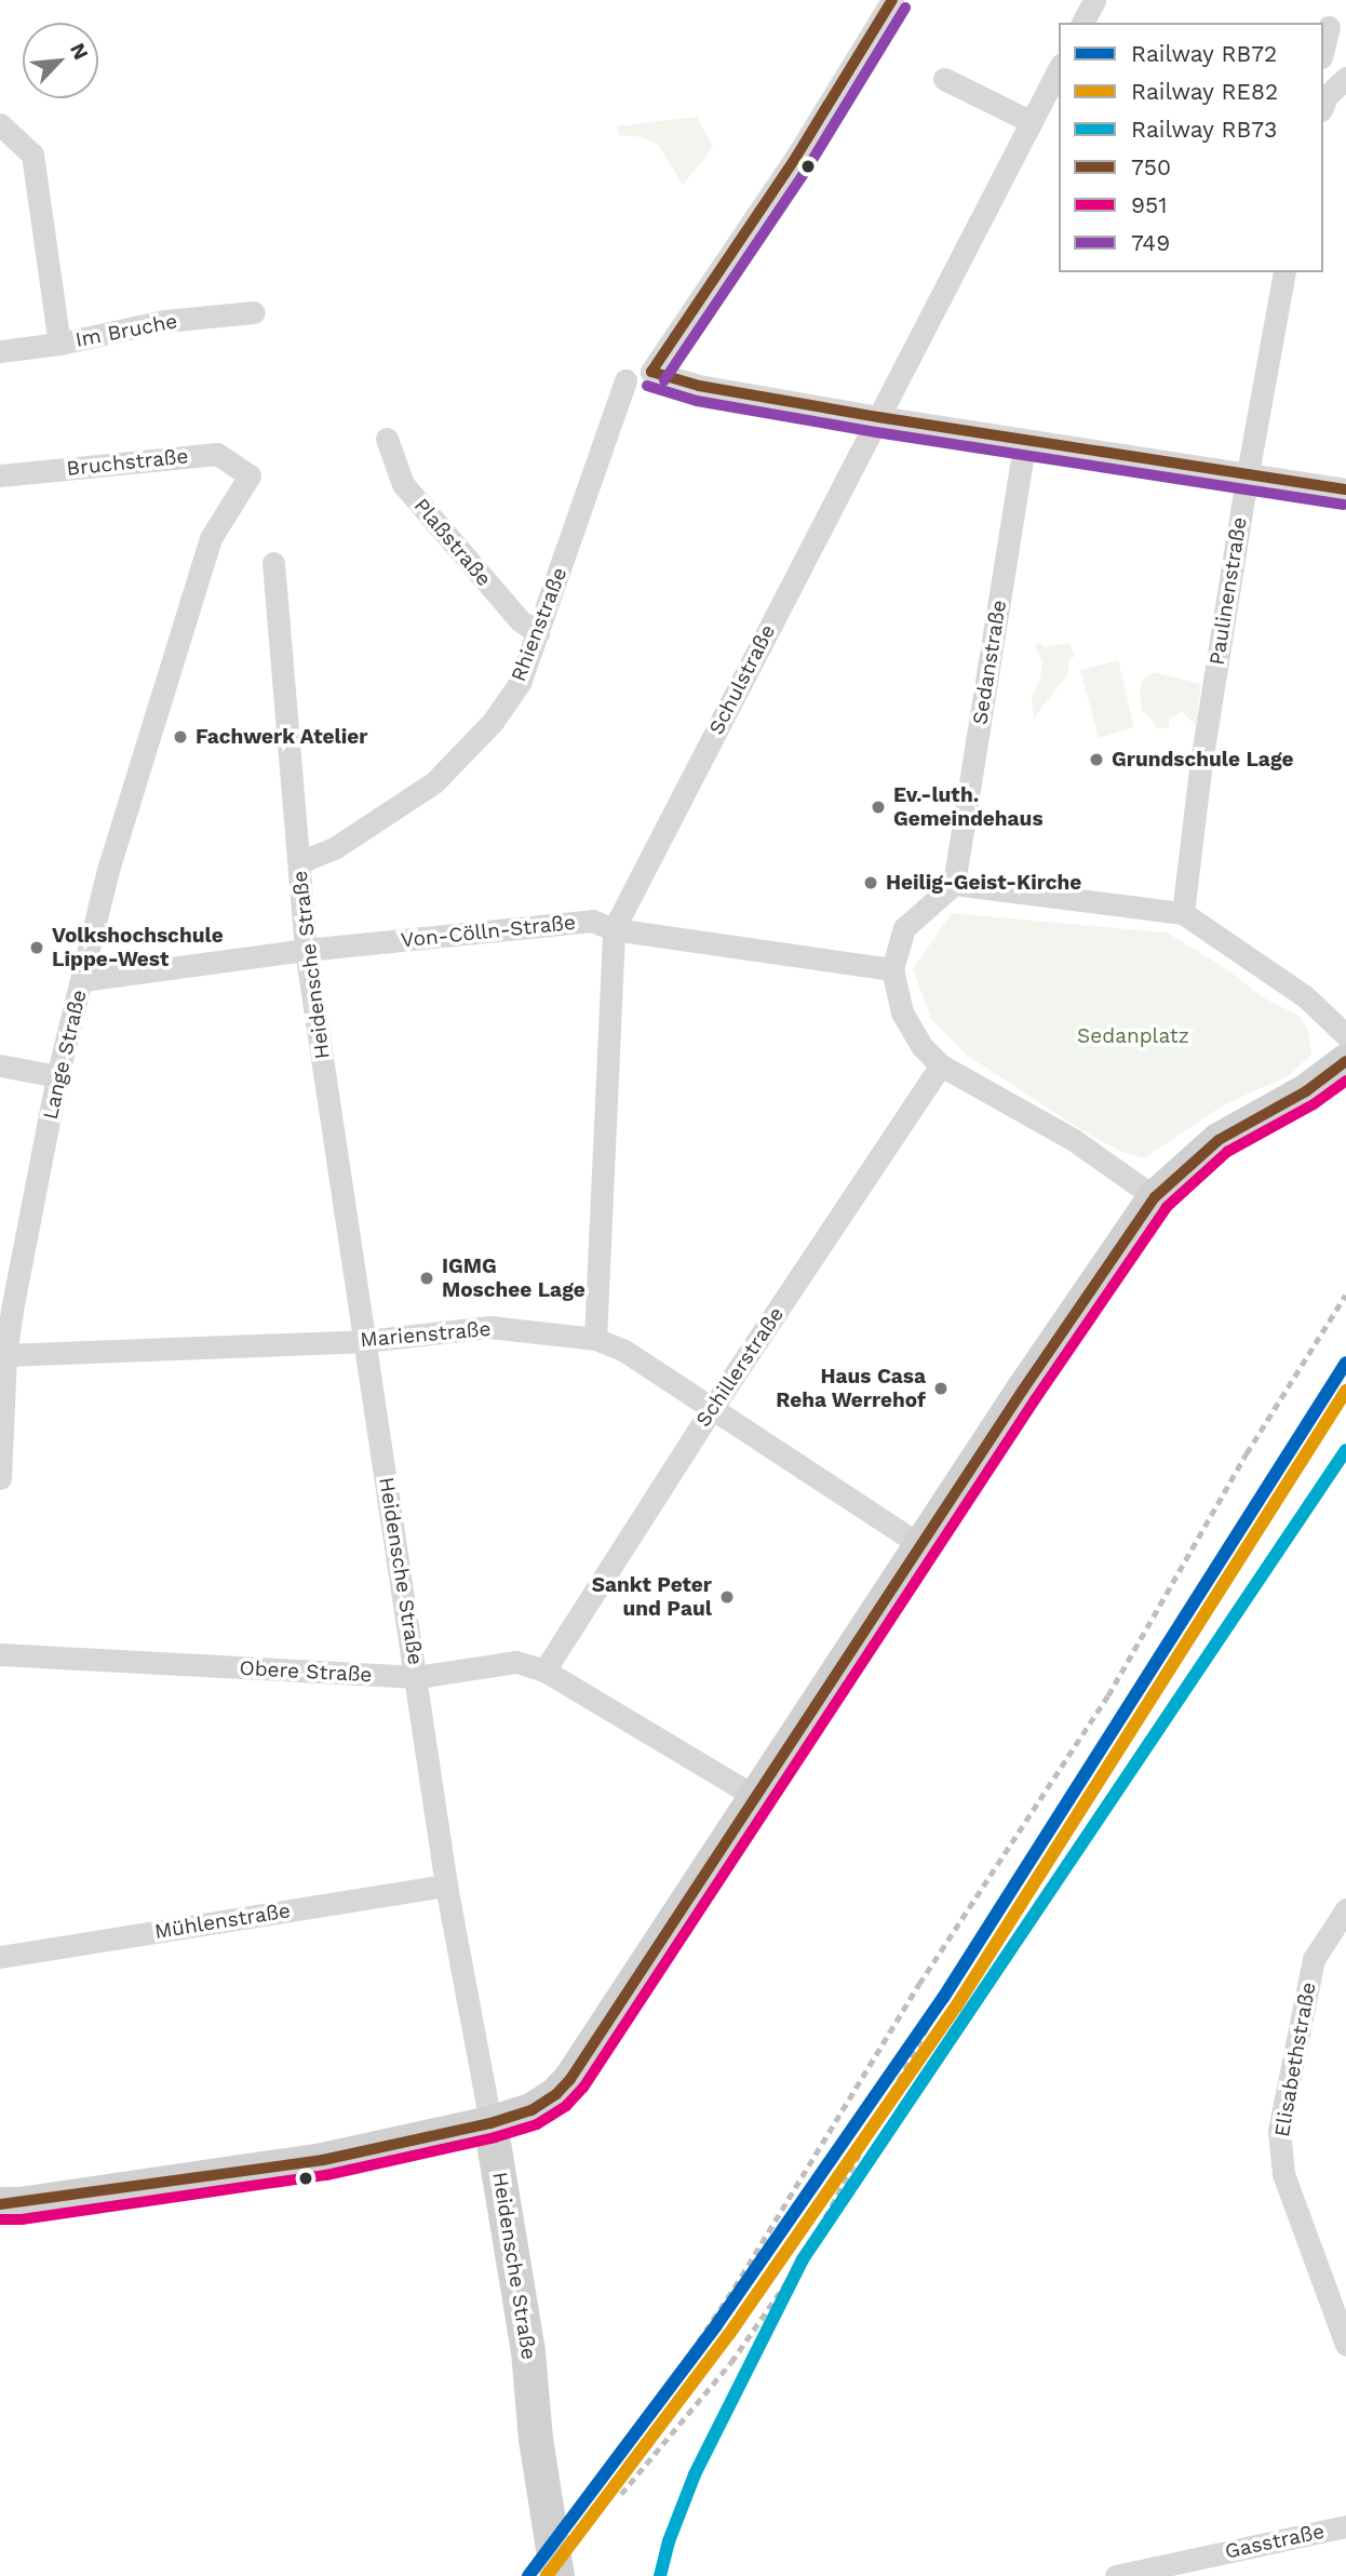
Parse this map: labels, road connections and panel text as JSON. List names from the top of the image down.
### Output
{
  "streets": {
    "main road": ["Heidensche Straße"],
    "street": [
      "Im Bruche",
      "Bruchstraße",
      "Plaßstraße",
      "Paulinenstraße",
      "Rhienstraße",
      "Sedanstraße",
      "Schulstraße",
      "Von-Cölln-Straße",
      "Lange Straße",
      "Marienstraße",
      "Schillerstraße",
      "Obere Straße",
      "Mühlenstraße",
      "Elisabethstraße",
      "Gasstraße"
    ]
  },
  "crossings": [
    ["Bruchstraße", "Lange Straße"],
    ["Plaßstraße", "Rhienstraße"],
    ["Rhienstraße", "Heidensche Straße"],
    ["Schulstraße", "Von-Cölln-Straße"],
    ["Schulstraße", "Marienstraße"],
    ["Von-Cölln-Straße", "Heidensche Straße"],
    ["Von-Cölln-Straße", "Lange Straße"],
    ["Heidensche Straße", "Marienstraße"],
    ["Heidensche Straße", "Obere Straße"],
    ["Heidensche Straße", "Mühlenstraße"],
    ["Lange Straße", "Marienstraße"],
    ["Marienstraße", "Schillerstraße"],
    ["Schillerstraße", "Obere Straße"]
  ],
  "parks": ["Sedanplatz"],
  "places": [
    "Fachwerk Atelier",
    "Grundschule Lage",
    "Ev.-luth. Gemeindehaus",
    "Heilig-Geist-Kirche",
    "Volkshochschule Lippe-West",
    "IGMG Moschee Lage",
    "Haus Casa Reha Werrehof",
    "Sankt Peter und Paul"
  ],
  "lines": [
    "transit line 750",
    "transit line 749",
    "transit line 951",
    "rail line RB72",
    "rail line RE82",
    "rail line RB73"
  ],
  "legend": [
    "Railway RB72",
    "Railway RE82",
    "Railway RB73",
    "750",
    "951",
    "749"
  ],
  "north": "top right"
}
